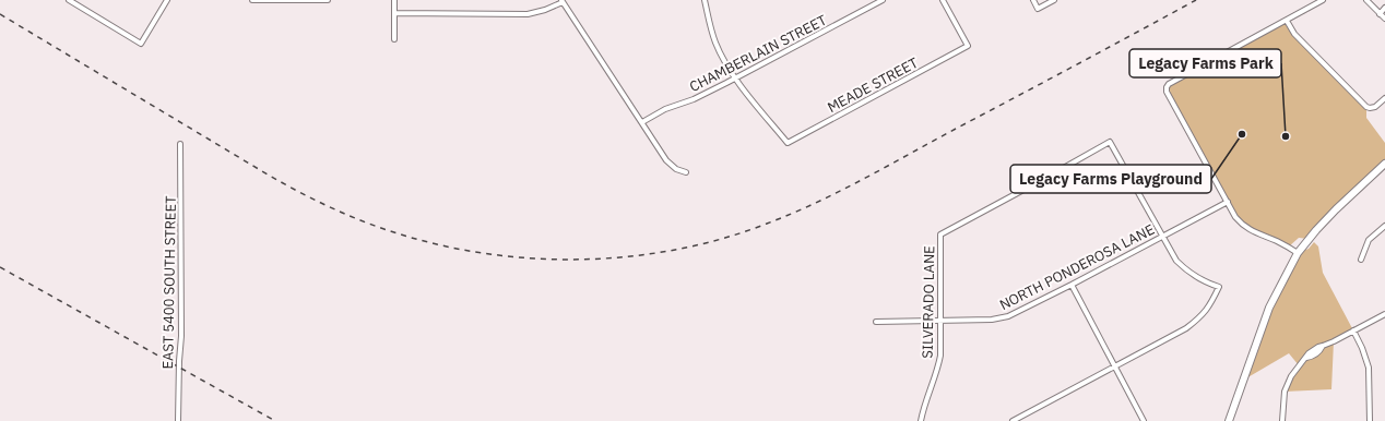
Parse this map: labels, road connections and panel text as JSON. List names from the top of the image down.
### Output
{
  "streets": {
    "street": [
      "CHAMBERLAIN STREET",
      "MEADE STREET",
      "NORTH PONDEROSA LANE",
      "EAST 5400 SOUTH STREET",
      "SILVERADO LANE"
    ]
  },
  "crossings": [
    ["CHAMBERLAIN STREET", "MEADE STREET"],
    ["NORTH PONDEROSA LANE", "SILVERADO LANE"]
  ],
  "places": ["Legacy Farms Playground", "Legacy Farms Park"]
}
